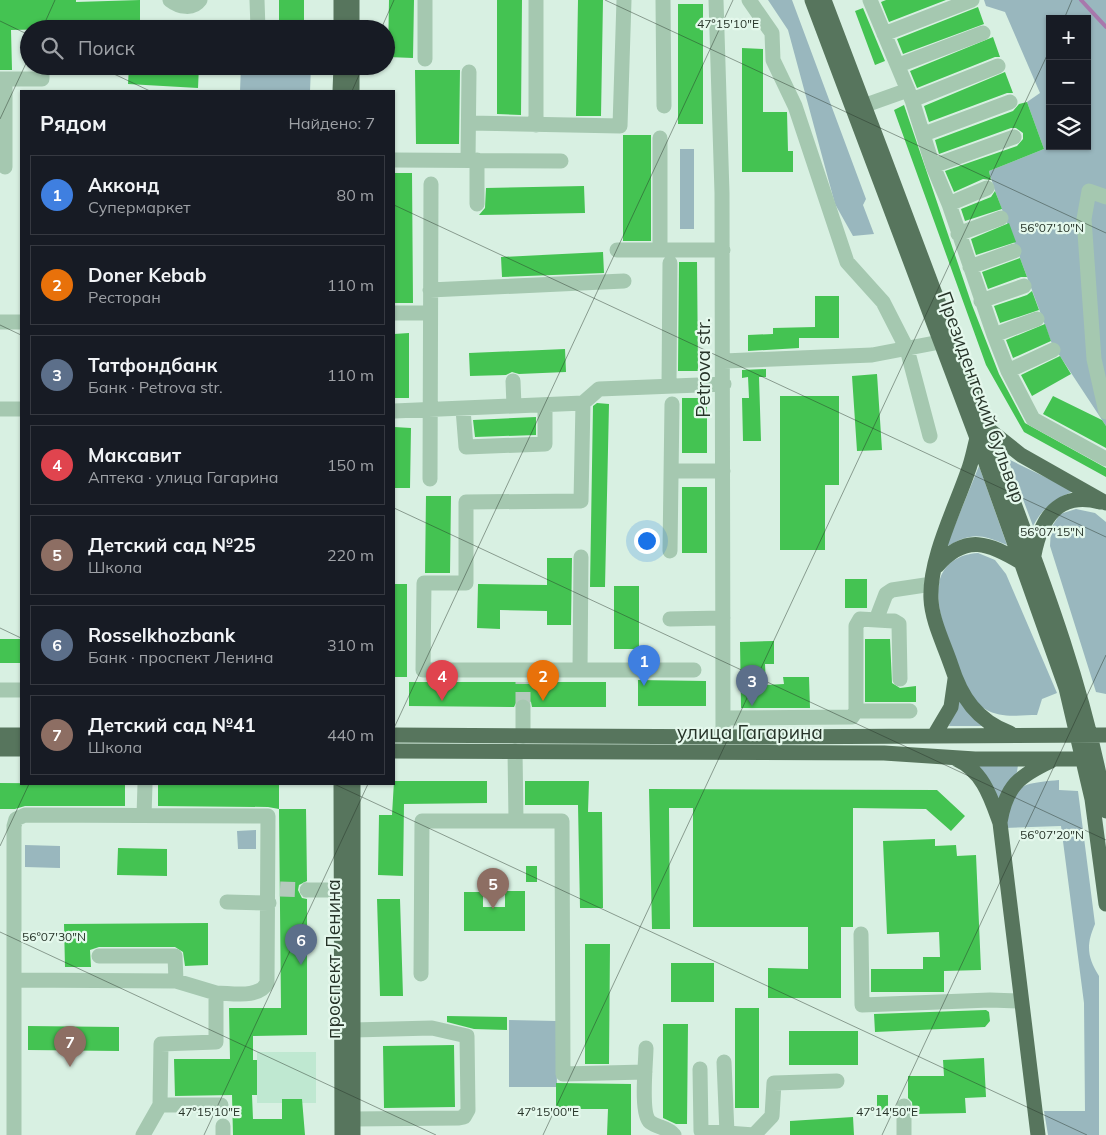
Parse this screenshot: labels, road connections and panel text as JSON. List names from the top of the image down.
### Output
{
  "streets": {
    "main road": ["Президентский бульвар", "улица Гагарина", "проспект Ленина"],
    "street": ["Petrova str."]
  },
  "crossings": [
    ["Petrova str.", "улица Гагарина"]
  ],
  "page": {
    "map_buttons": ["+", "−"],
    "search": "Поиск",
    "heading": ["Рядом", "Найдено: 7"],
    "list": [
      {
        "mark": "1",
        "name": "Акконд",
        "note": "Супермаркет",
        "value": "80 m"
      },
      {
        "mark": "2",
        "name": "Doner Kebab",
        "note": "Ресторан",
        "value": "110 m"
      },
      {
        "mark": "3",
        "name": "Татфондбанк",
        "note": "Банк · Petrova str.",
        "value": "110 m"
      },
      {
        "mark": "4",
        "name": "Максавит",
        "note": "Аптека · улица Гагарина",
        "value": "150 m"
      },
      {
        "mark": "5",
        "name": "Детский сад №25",
        "note": "Школа",
        "value": "220 m"
      },
      {
        "mark": "6",
        "name": "Rosselkhozbank",
        "note": "Банк · проспект Ленина",
        "value": "310 m"
      },
      {
        "mark": "7",
        "name": "Детский сад №41",
        "note": "Школа",
        "value": "440 m"
      }
    ],
    "pins": [
      "1",
      "2",
      "4",
      "3",
      "5",
      "6",
      "7"
    ]
  },
  "coordinates": [
    "47°15'10\"E",
    "56°07'10\"N",
    "56°07'15\"N",
    "56°07'20\"N",
    "56°07'30\"N",
    "47°14'50\"E",
    "47°15'00\"E"
  ]
}
